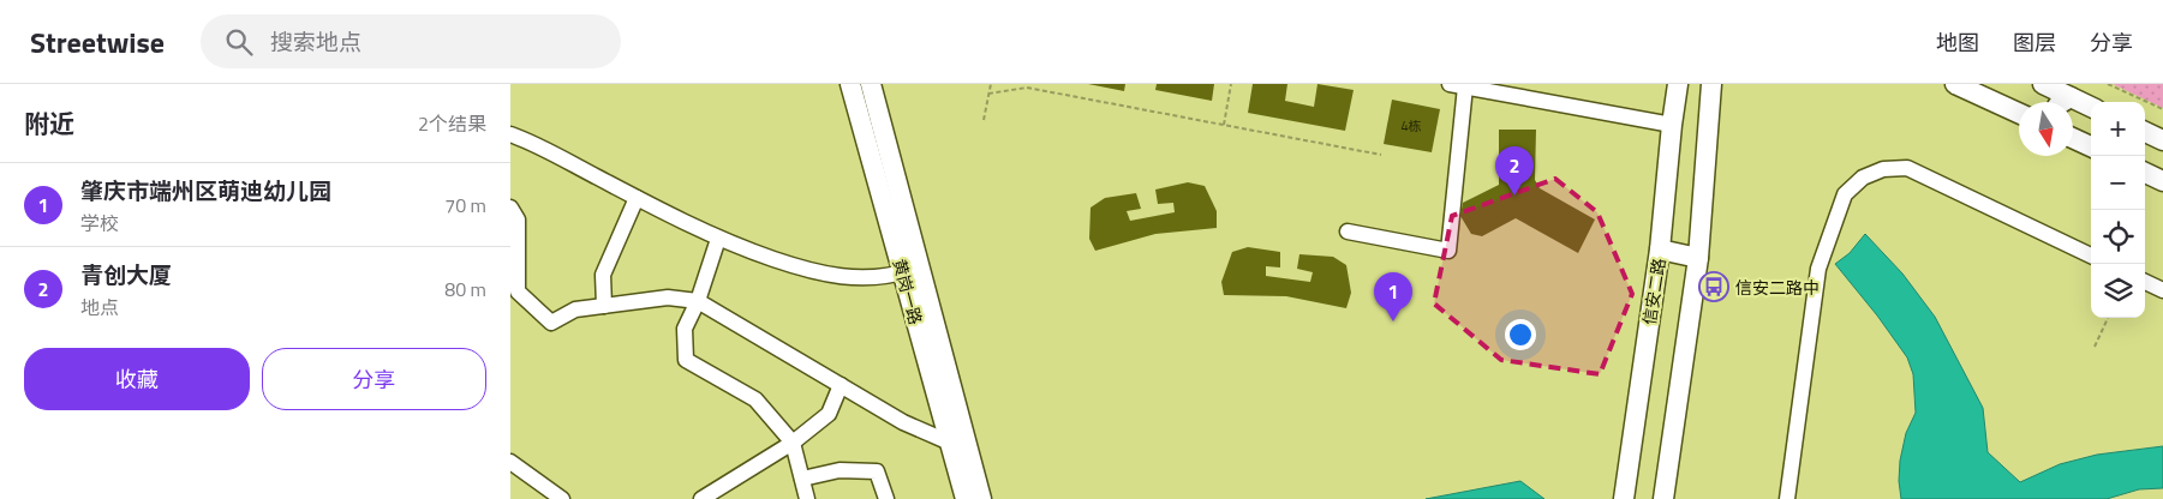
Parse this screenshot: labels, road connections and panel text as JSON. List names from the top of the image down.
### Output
{
  "streets": {
    "main road": ["黄岗一路", "信安二路"]
  },
  "places": {
    "bus stop": ["信安二路中"]
  },
  "house_numbers": ["4栋"],
  "north": "bottom",
  "page": {
    "header": "Streetwise",
    "search": "搜索地点",
    "nav": ["地图", "图层", "分享"],
    "heading": ["附近", "2个结果"],
    "map_buttons": ["+", "−"],
    "pins": ["2", "1"],
    "list": [
      {
        "mark": "1",
        "name": "肇庆市端州区萌迪幼儿园",
        "note": "学校",
        "value": "70 m"
      },
      {
        "mark": "2",
        "name": "青创大厦",
        "note": "地点",
        "value": "80 m"
      }
    ],
    "buttons": ["收藏", "分享"]
  }
}
